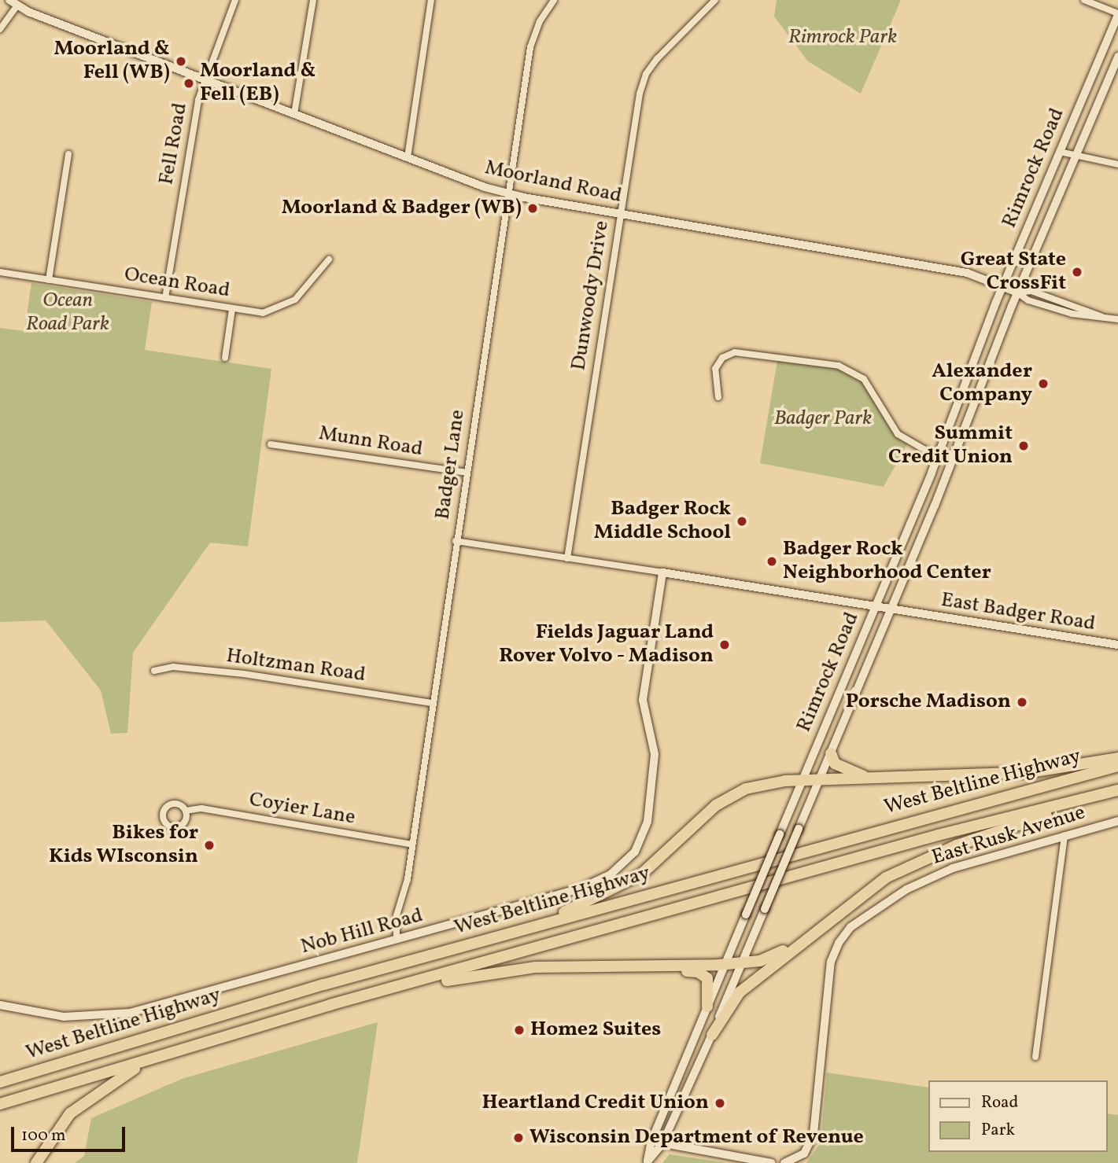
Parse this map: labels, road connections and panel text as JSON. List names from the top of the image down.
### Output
{
  "streets": {
    "highway": ["West Beltline Highway"],
    "main road": ["Rimrock Road"],
    "street": [
      "Fell Road",
      "Moorland Road",
      "Ocean Road",
      "Dunwoody Drive",
      "Munn Road",
      "Badger Lane",
      "East Badger Road",
      "Holtzman Road",
      "Coyier Lane",
      "East Rusk Avenue",
      "Nob Hill Road"
    ]
  },
  "crossings": [
    ["Fell Road", "Moorland Road"],
    ["Fell Road", "Ocean Road"],
    ["Rimrock Road", "Moorland Road"],
    ["Rimrock Road", "East Badger Road"],
    ["Moorland Road", "Dunwoody Drive"],
    ["Moorland Road", "Badger Lane"],
    ["Dunwoody Drive", "East Badger Road"],
    ["Munn Road", "Badger Lane"],
    ["Badger Lane", "East Badger Road"],
    ["Badger Lane", "Holtzman Road"],
    ["Badger Lane", "Coyier Lane"],
    ["Badger Lane", "Nob Hill Road"],
    ["East Badger Road", "Nob Hill Road"]
  ],
  "parks": ["Rimrock Park", "Ocean Road Park", "Badger Park"],
  "places": [
    "Moorland & Fell (WB)",
    "Moorland & Fell (EB)",
    "Moorland & Badger (WB)",
    "Great State CrossFit",
    "Alexander Company",
    "Summit Credit Union",
    "Badger Rock Middle School",
    "Badger Rock Neighborhood Center",
    "Fields Jaguar Land Rover Volvo - Madison",
    "Porsche Madison",
    "Bikes for Kids WIsconsin",
    "Home2 Suites",
    "Heartland Credit Union",
    "Wisconsin Department of Revenue"
  ],
  "legend": ["Road", "Park"],
  "scale_bar": "100 m"
}
